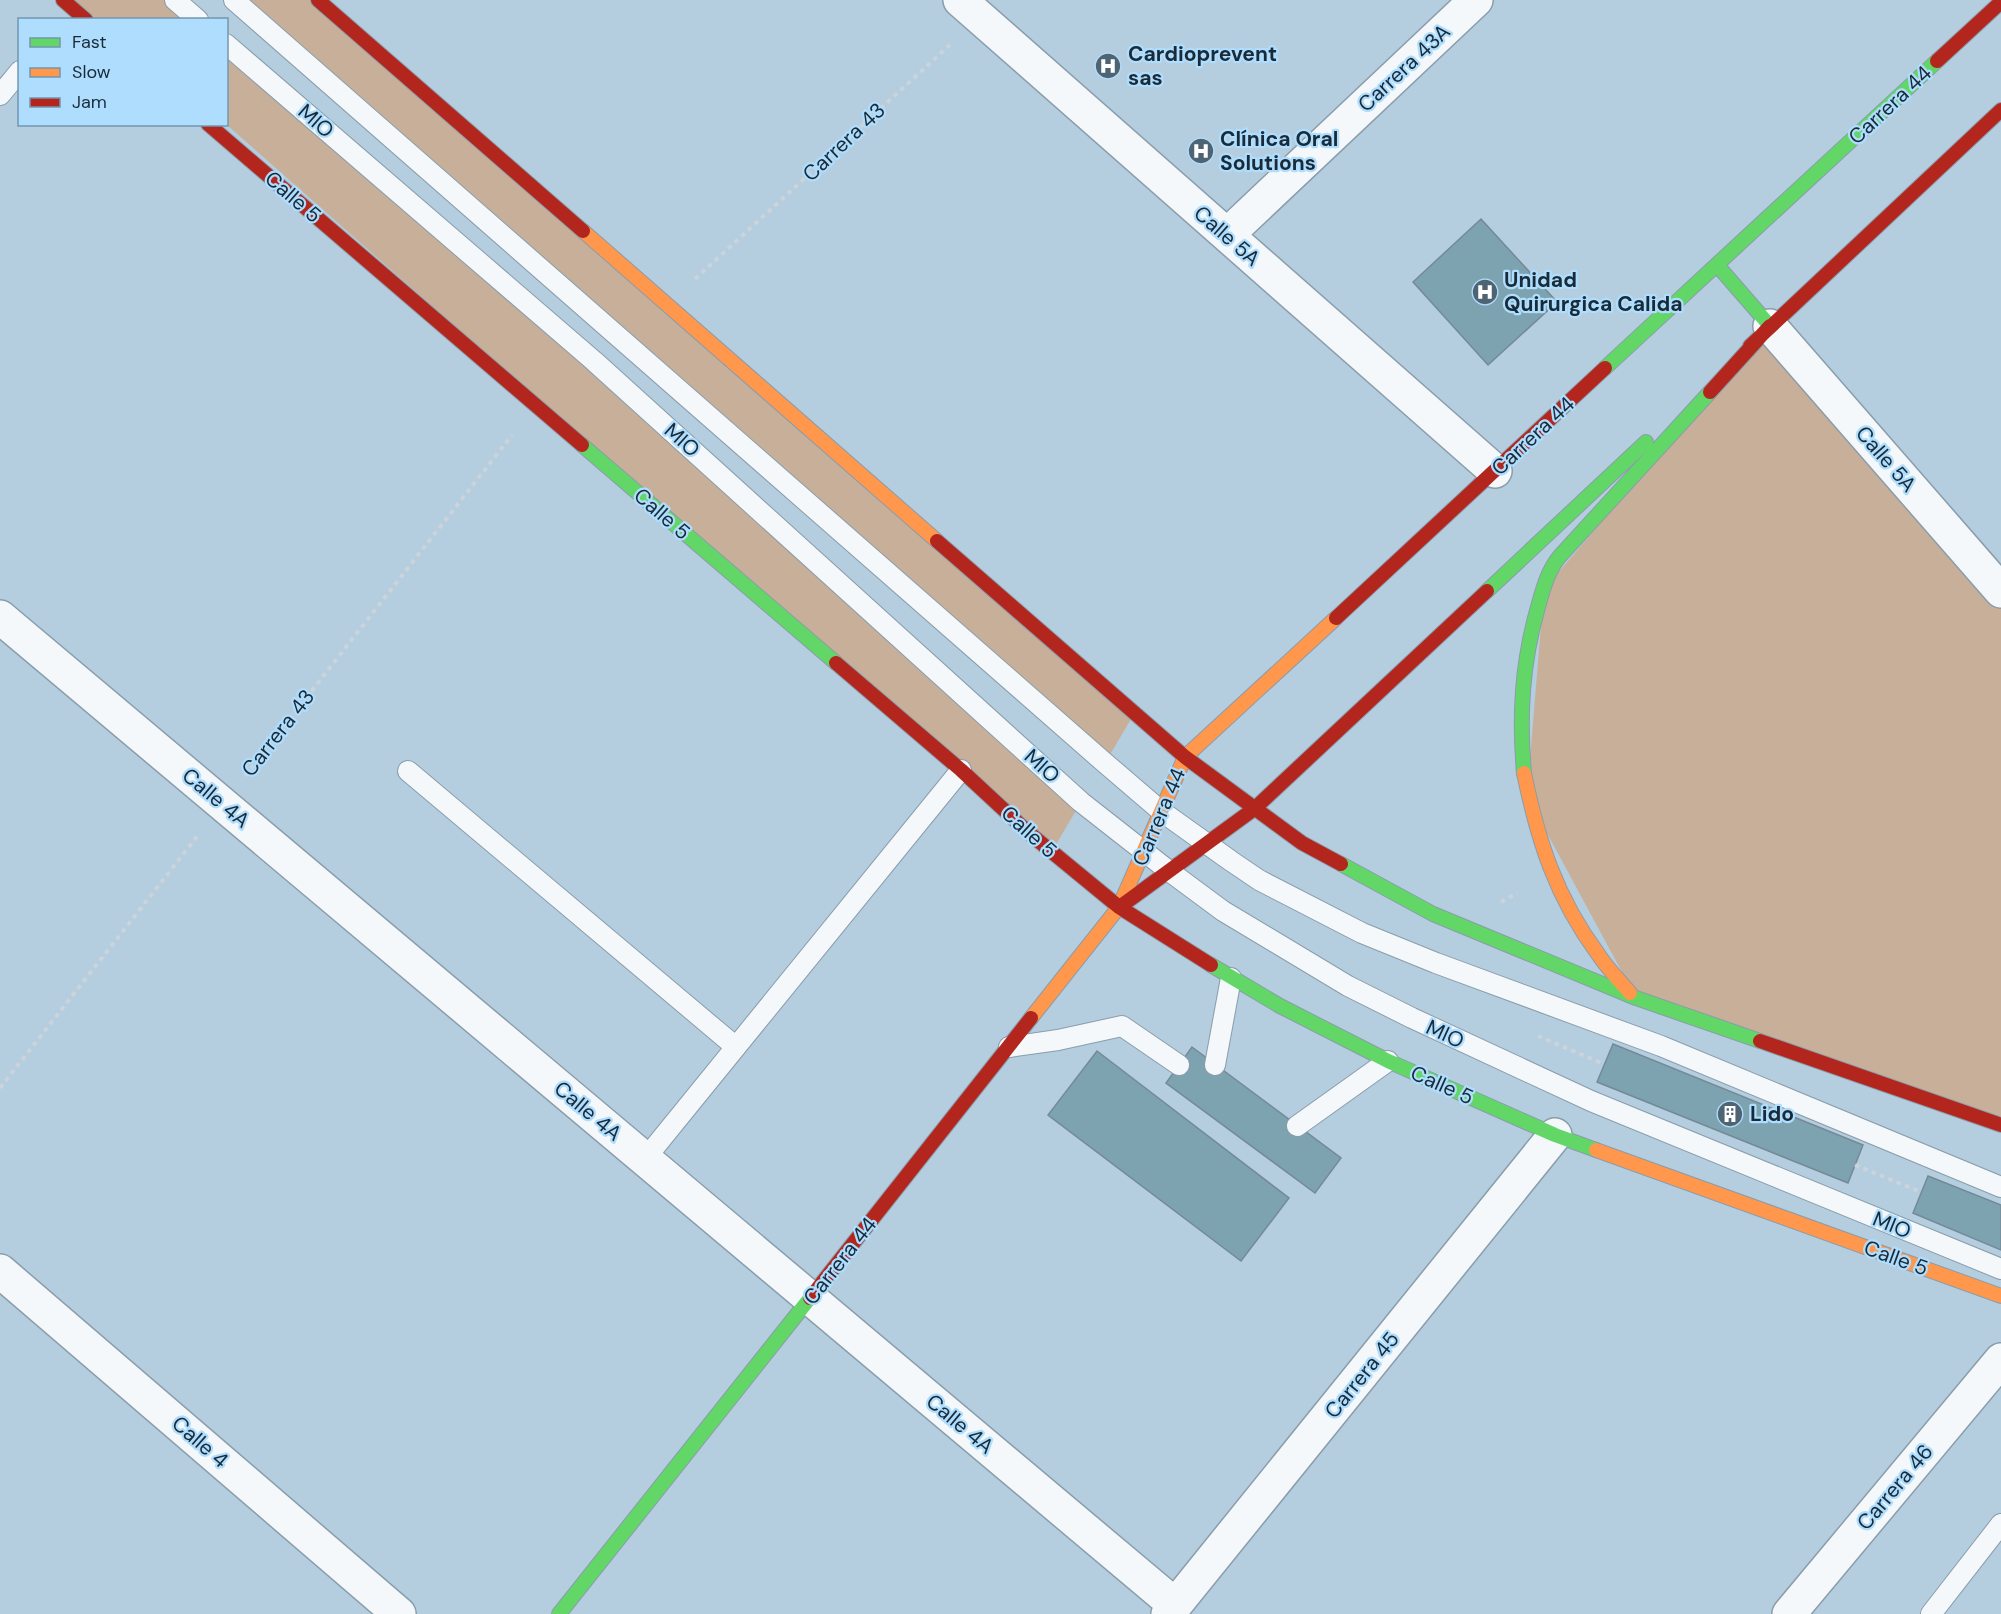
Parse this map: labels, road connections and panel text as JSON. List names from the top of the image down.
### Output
{
  "streets": {
    "main road": ["Carrera 44", "Calle 5"],
    "street": [
      "Carrera 43A",
      "Calle 5A",
      "Calle 4A",
      "Carrera 45",
      "Calle 4",
      "Carrera 46"
    ],
    "lane": ["MIO"],
    "path": ["Carrera 43"]
  },
  "crossings": [
    ["Carrera 43A", "Calle 5A"],
    ["Carrera 44", "MIO"],
    ["Carrera 44", "Calle 5"],
    ["Carrera 44", "Calle 5A"],
    ["Carrera 44", "Calle 4A"],
    ["Carrera 43", "Calle 5A"],
    ["Carrera 43", "Calle 4A"],
    ["Calle 5", "Carrera 45"],
    ["Calle 4A", "Carrera 45"]
  ],
  "places": {
    "hospital": ["Cardioprevent sas", "Clínica Oral Solutions", "Unidad Quirurgica Calida"],
    "building": ["Lido"]
  },
  "legend": ["Fast", "Slow", "Jam"]
}
